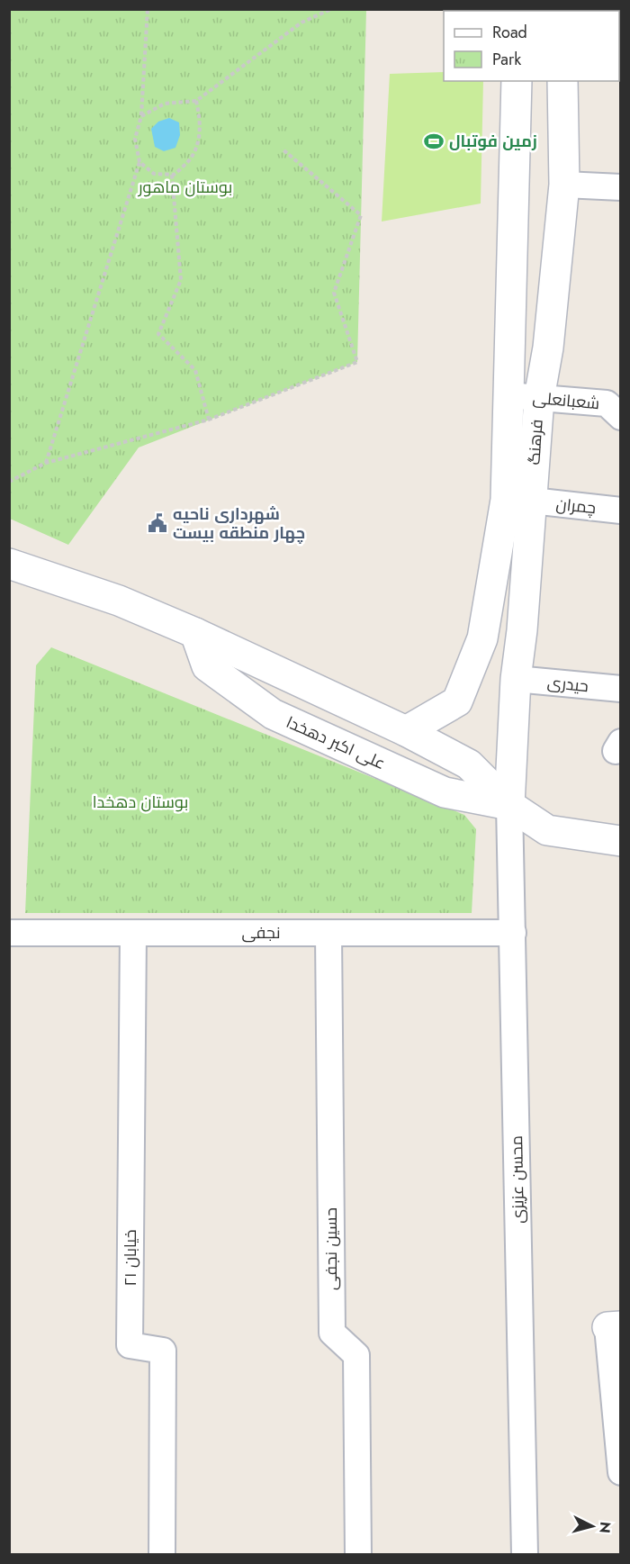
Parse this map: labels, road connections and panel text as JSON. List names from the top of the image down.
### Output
{
  "streets": {
    "street": [
      "شعبانعلی",
      "فرهنگ",
      "چمران",
      "حیدری",
      "علی اکبر دهخدا",
      "نجفی",
      "محسن عزیزی",
      "حسین نجفی",
      "خیابان ۲۱"
    ]
  },
  "crossings": [
    ["شعبانعلی", "فرهنگ"],
    ["فرهنگ", "چمران"],
    ["فرهنگ", "حیدری"],
    ["فرهنگ", "علی اکبر دهخدا"],
    ["فرهنگ", "محسن عزیزی"],
    ["علی اکبر دهخدا", "محسن عزیزی"],
    ["نجفی", "محسن عزیزی"],
    ["نجفی", "حسین نجفی"],
    ["نجفی", "خیابان ۲۱"]
  ],
  "parks": ["بوستان ماهور", "بوستان دهخدا"],
  "places": {
    "sports": ["زمین فوتبال"],
    "public building": ["شهرداری ناحیه چهار منطقه بیست"]
  },
  "legend": ["Road", "Park"],
  "north": "right"
}
